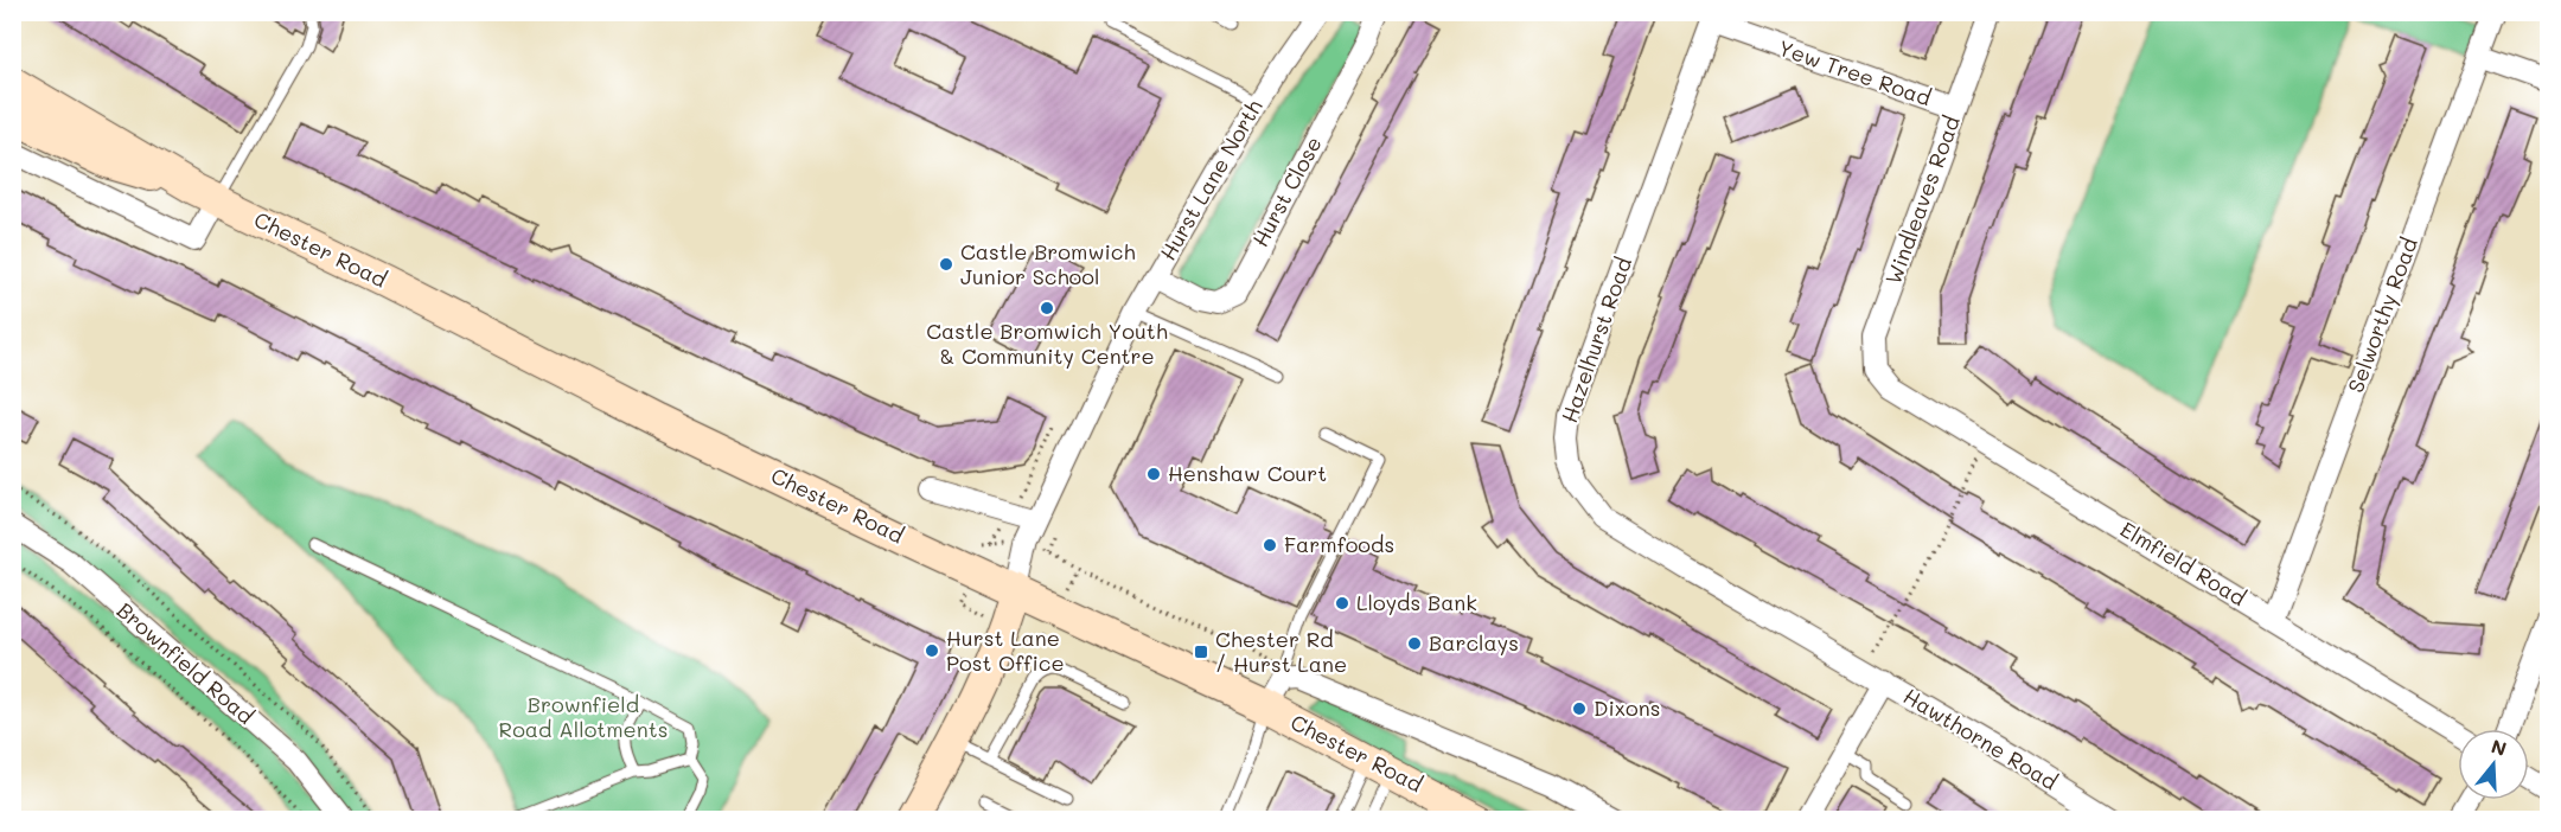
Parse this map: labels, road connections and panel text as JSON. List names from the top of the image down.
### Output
{
  "streets": {
    "main road": ["Hurst Lane North", "Chester Road"],
    "street": [
      "Yew Tree Road",
      "Hurst Close",
      "Windleaves Road",
      "Selworthy Road",
      "Hazelhurst Road",
      "Elmfield Road",
      "Brownfield Road",
      "Hawthorne Road"
    ]
  },
  "crossings": [
    ["Yew Tree Road", "Windleaves Road"],
    ["Yew Tree Road", "Hazelhurst Road"],
    ["Hurst Lane North", "Hurst Close"],
    ["Hurst Lane North", "Chester Road"],
    ["Windleaves Road", "Elmfield Road"],
    ["Selworthy Road", "Elmfield Road"],
    ["Hazelhurst Road", "Hawthorne Road"]
  ],
  "parks": ["Brownfield Road Allotments"],
  "places": {
    "other": [
      "Castle Bromwich Junior School",
      "Castle Bromwich Youth & Community Centre",
      "Henshaw Court",
      "Farmfoods",
      "Lloyds Bank",
      "Barclays",
      "Hurst Lane Post Office",
      "Dixons"
    ],
    "transit": ["Chester Rd / Hurst Lane"]
  },
  "north": "top"
}
